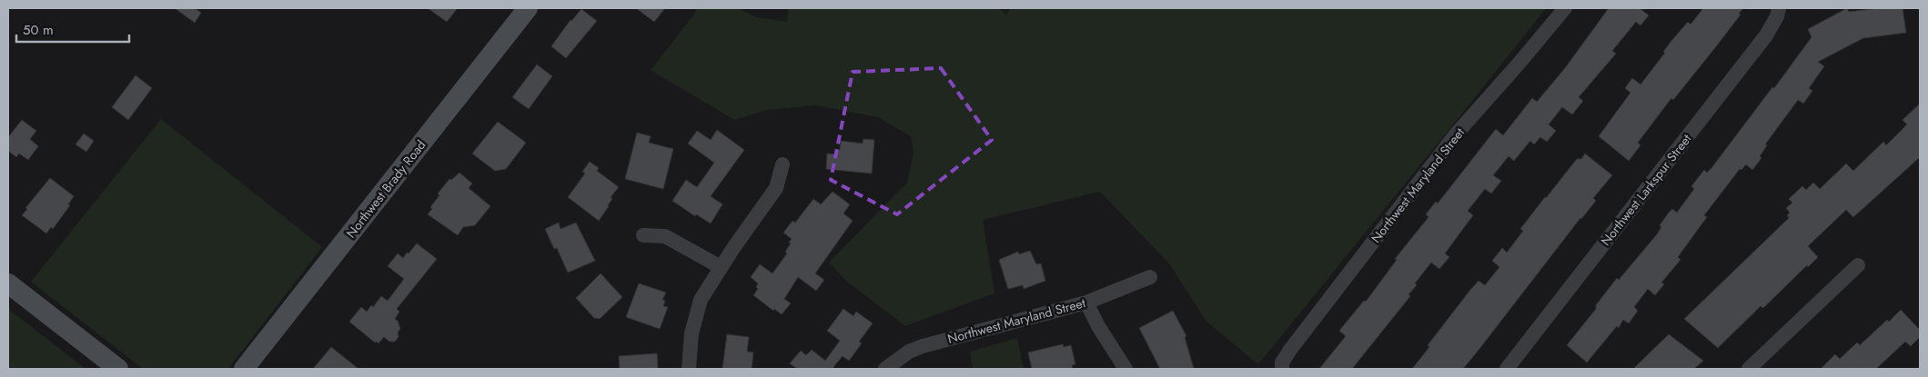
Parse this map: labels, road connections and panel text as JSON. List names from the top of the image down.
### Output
{
  "streets": {
    "main road": ["Northwest Brady Road"],
    "street": ["Northwest Maryland Street", "Northwest Larkspur Street"]
  },
  "scale_bar": "50 m"
}
